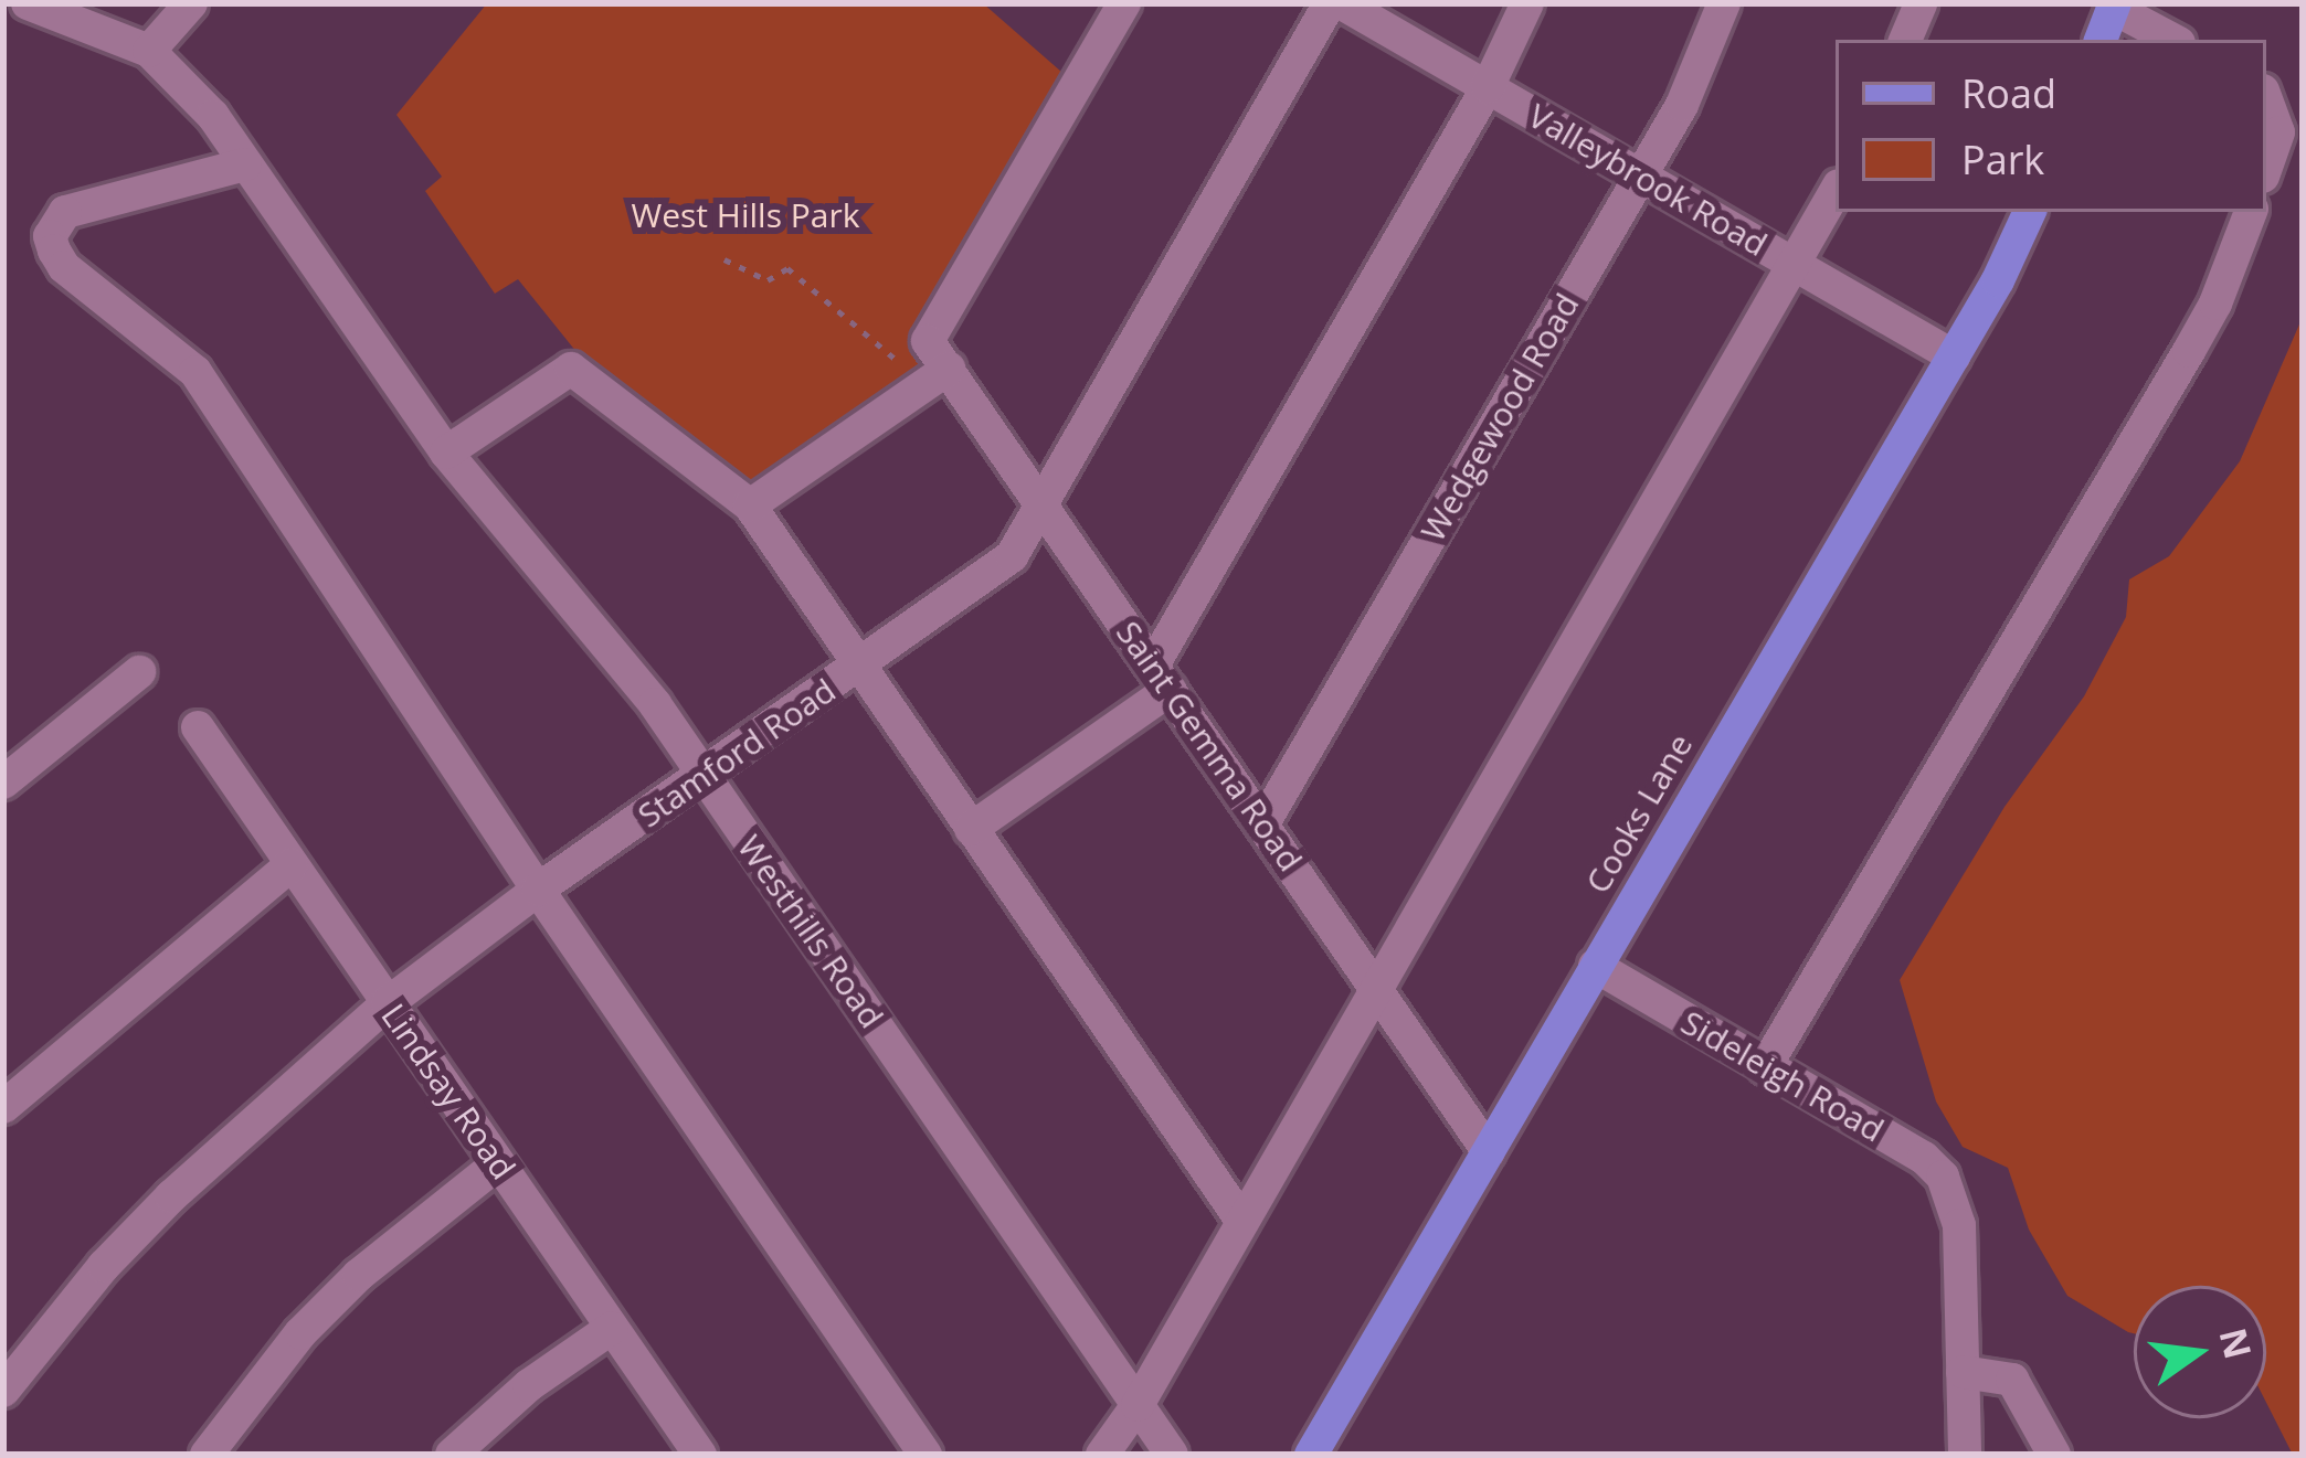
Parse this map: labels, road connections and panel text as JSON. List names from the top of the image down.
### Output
{
  "streets": {
    "main road": ["Cooks Lane"],
    "street": [
      "Valleybrook Road",
      "Wedgewood Road",
      "Saint Gemma Road",
      "Stamford Road",
      "Westhills Road",
      "Sideleigh Road",
      "Lindsay Road"
    ]
  },
  "crossings": [
    ["Valleybrook Road", "Wedgewood Road"],
    ["Valleybrook Road", "Cooks Lane"],
    ["Wedgewood Road", "Saint Gemma Road"],
    ["Saint Gemma Road", "Stamford Road"],
    ["Saint Gemma Road", "Cooks Lane"],
    ["Stamford Road", "Westhills Road"],
    ["Stamford Road", "Lindsay Road"],
    ["Cooks Lane", "Sideleigh Road"]
  ],
  "parks": ["West Hills Park"],
  "legend": ["Road", "Park"],
  "north": "right"
}
